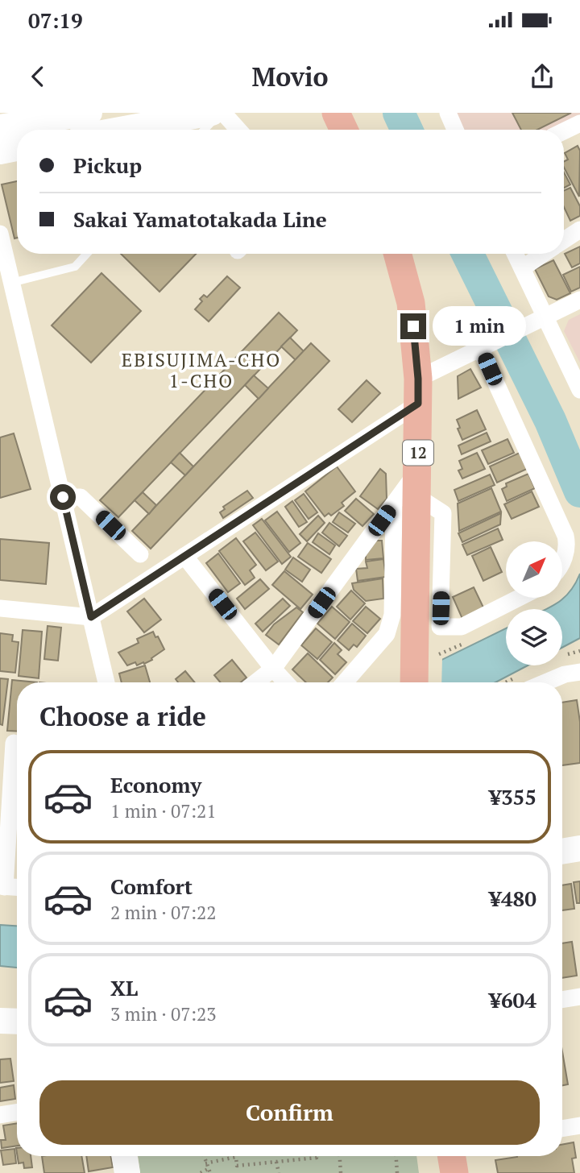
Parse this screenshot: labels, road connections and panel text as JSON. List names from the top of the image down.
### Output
{
  "streets": {
    "main road": ["12"]
  },
  "districts": ["EBISUJIMA-CHO 1-CHO"],
  "north": "top right",
  "page": {
    "status": "07:19",
    "header": "Movio",
    "banner": ["Pickup", "Sakai Yamatotakada Line"],
    "bubble": "1 min",
    "heading": "Choose a ride",
    "list": [
      {
        "name": "Economy",
        "note": "1 min · 07:21",
        "value": "¥355"
      },
      {
        "name": "Comfort",
        "note": "2 min · 07:22",
        "value": "¥480"
      },
      {
        "name": "XL",
        "note": "3 min · 07:23",
        "value": "¥604"
      }
    ],
    "buttons": "Confirm"
  }
}
